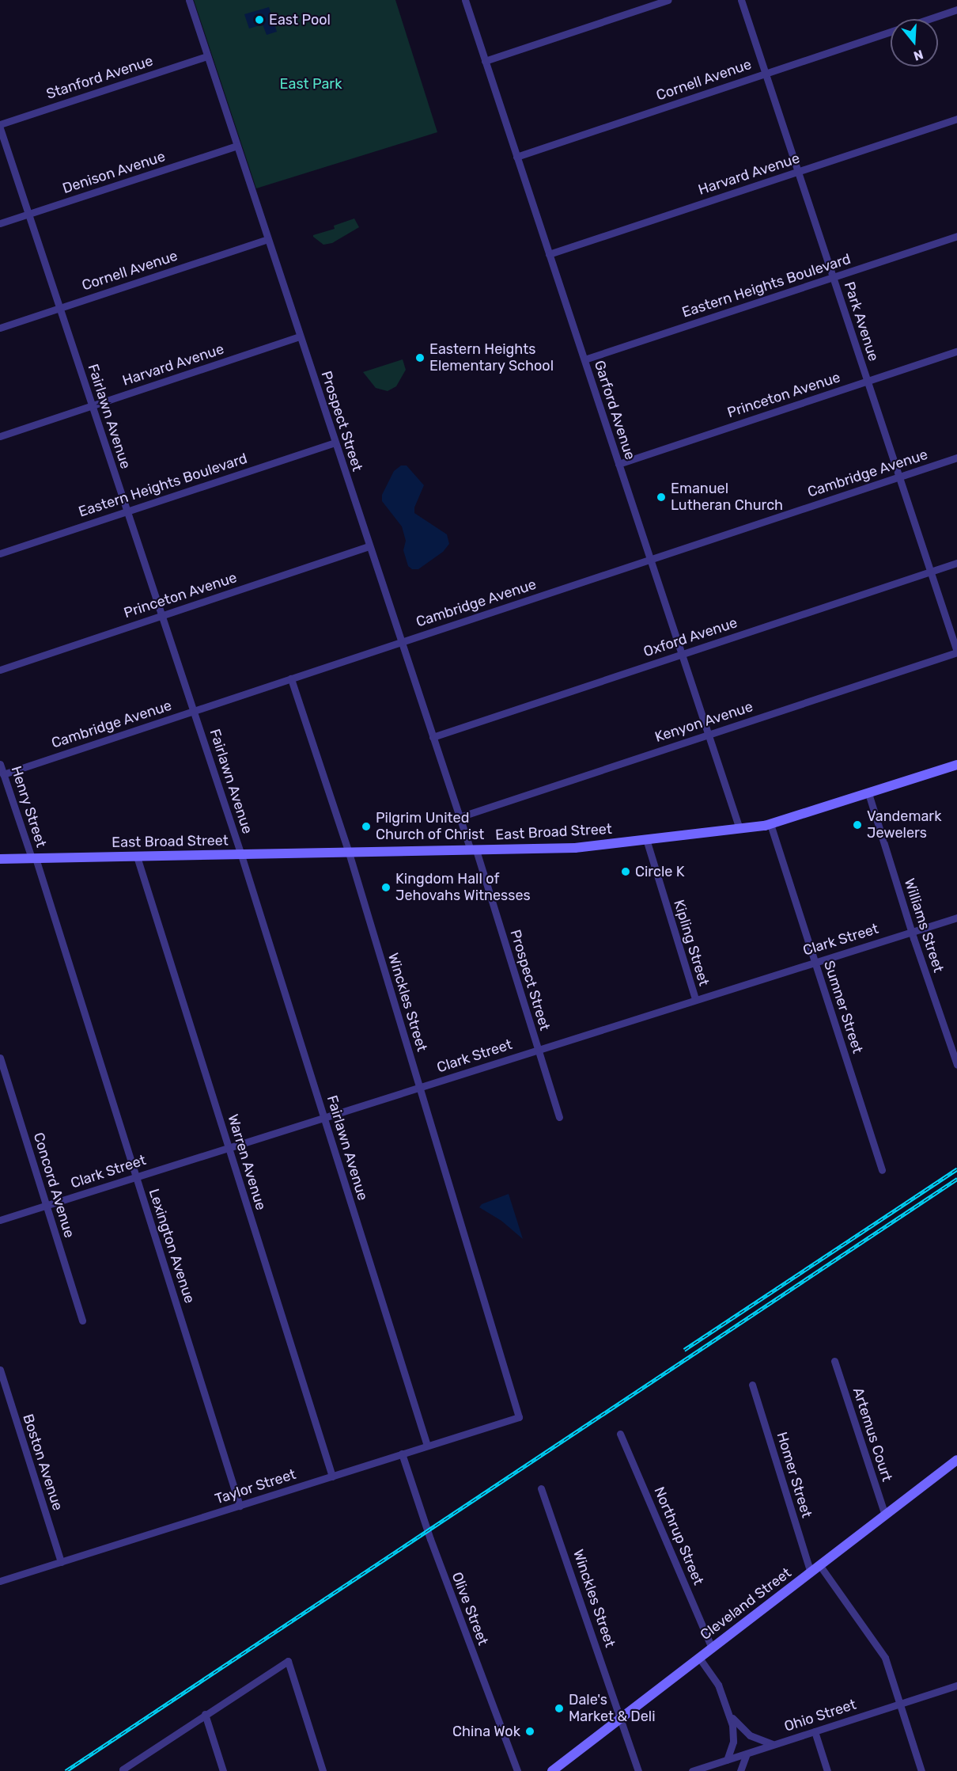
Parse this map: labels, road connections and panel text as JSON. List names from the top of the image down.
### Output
{
  "streets": {
    "street": [
      "Stanford Avenue",
      "Cornell Avenue",
      "Denison Avenue",
      "Harvard Avenue",
      "Eastern Heights Boulevard",
      "Park Avenue",
      "Princeton Avenue",
      "Garford Avenue",
      "Fairlawn Avenue",
      "Prospect Street",
      "Cambridge Avenue",
      "Oxford Avenue",
      "Kenyon Avenue",
      "Henry Street",
      "East Broad Street",
      "Williams Street",
      "Clark Street",
      "Kipling Street",
      "Winckles Street",
      "Sumner Street",
      "Warren Avenue",
      "Concord Avenue",
      "Lexington Avenue",
      "Artemus Court",
      "Boston Avenue",
      "Homer Street",
      "Taylor Street",
      "Northrup Street",
      "Cleveland Street",
      "Olive Street",
      "Ohio Street"
    ]
  },
  "crossings": [
    ["Stanford Avenue", "Prospect Street"],
    ["Cornell Avenue", "Park Avenue"],
    ["Cornell Avenue", "Garford Avenue"],
    ["Cornell Avenue", "Fairlawn Avenue"],
    ["Cornell Avenue", "Prospect Street"],
    ["Denison Avenue", "Fairlawn Avenue"],
    ["Denison Avenue", "Prospect Street"],
    ["Harvard Avenue", "Park Avenue"],
    ["Harvard Avenue", "Garford Avenue"],
    ["Harvard Avenue", "Fairlawn Avenue"],
    ["Harvard Avenue", "Prospect Street"],
    ["Eastern Heights Boulevard", "Park Avenue"],
    ["Eastern Heights Boulevard", "Garford Avenue"],
    ["Eastern Heights Boulevard", "Fairlawn Avenue"],
    ["Eastern Heights Boulevard", "Prospect Street"],
    ["Park Avenue", "Princeton Avenue"],
    ["Park Avenue", "Cambridge Avenue"],
    ["Park Avenue", "Oxford Avenue"],
    ["Park Avenue", "Kenyon Avenue"],
    ["Princeton Avenue", "Garford Avenue"],
    ["Princeton Avenue", "Fairlawn Avenue"],
    ["Princeton Avenue", "Prospect Street"],
    ["Garford Avenue", "Cambridge Avenue"],
    ["Garford Avenue", "Oxford Avenue"],
    ["Garford Avenue", "Kenyon Avenue"],
    ["Garford Avenue", "East Broad Street"],
    ["Fairlawn Avenue", "Cambridge Avenue"],
    ["Fairlawn Avenue", "East Broad Street"],
    ["Fairlawn Avenue", "Clark Street"],
    ["Fairlawn Avenue", "Taylor Street"],
    ["Prospect Street", "Cambridge Avenue"],
    ["Prospect Street", "Oxford Avenue"],
    ["Prospect Street", "Kenyon Avenue"],
    ["Prospect Street", "East Broad Street"],
    ["Prospect Street", "Clark Street"],
    ["Cambridge Avenue", "Henry Street"],
    ["Cambridge Avenue", "Winckles Street"],
    ["Henry Street", "East Broad Street"],
    ["Henry Street", "Lexington Avenue"],
    ["East Broad Street", "Williams Street"],
    ["East Broad Street", "Kipling Street"],
    ["East Broad Street", "Winckles Street"],
    ["East Broad Street", "Sumner Street"],
    ["East Broad Street", "Warren Avenue"],
    ["East Broad Street", "Lexington Avenue"],
    ["Williams Street", "Clark Street"],
    ["Clark Street", "Kipling Street"],
    ["Clark Street", "Winckles Street"],
    ["Clark Street", "Sumner Street"],
    ["Clark Street", "Warren Avenue"],
    ["Clark Street", "Concord Avenue"],
    ["Clark Street", "Lexington Avenue"],
    ["Winckles Street", "Taylor Street"],
    ["Winckles Street", "Cleveland Street"],
    ["Warren Avenue", "Taylor Street"],
    ["Lexington Avenue", "Taylor Street"],
    ["Artemus Court", "Cleveland Street"],
    ["Boston Avenue", "Taylor Street"],
    ["Homer Street", "Cleveland Street"],
    ["Taylor Street", "Olive Street"],
    ["Northrup Street", "Cleveland Street"]
  ],
  "parks": ["East Park"],
  "places": [
    "East Pool",
    "Eastern Heights Elementary School",
    "Emanuel Lutheran Church",
    "Vandemark Jewelers",
    "Pilgrim United Church of Christ",
    "Circle K",
    "Kingdom Hall of Jehovahs Witnesses",
    "Dale's Market & Deli",
    "China Wok"
  ],
  "north": "bottom"
}
